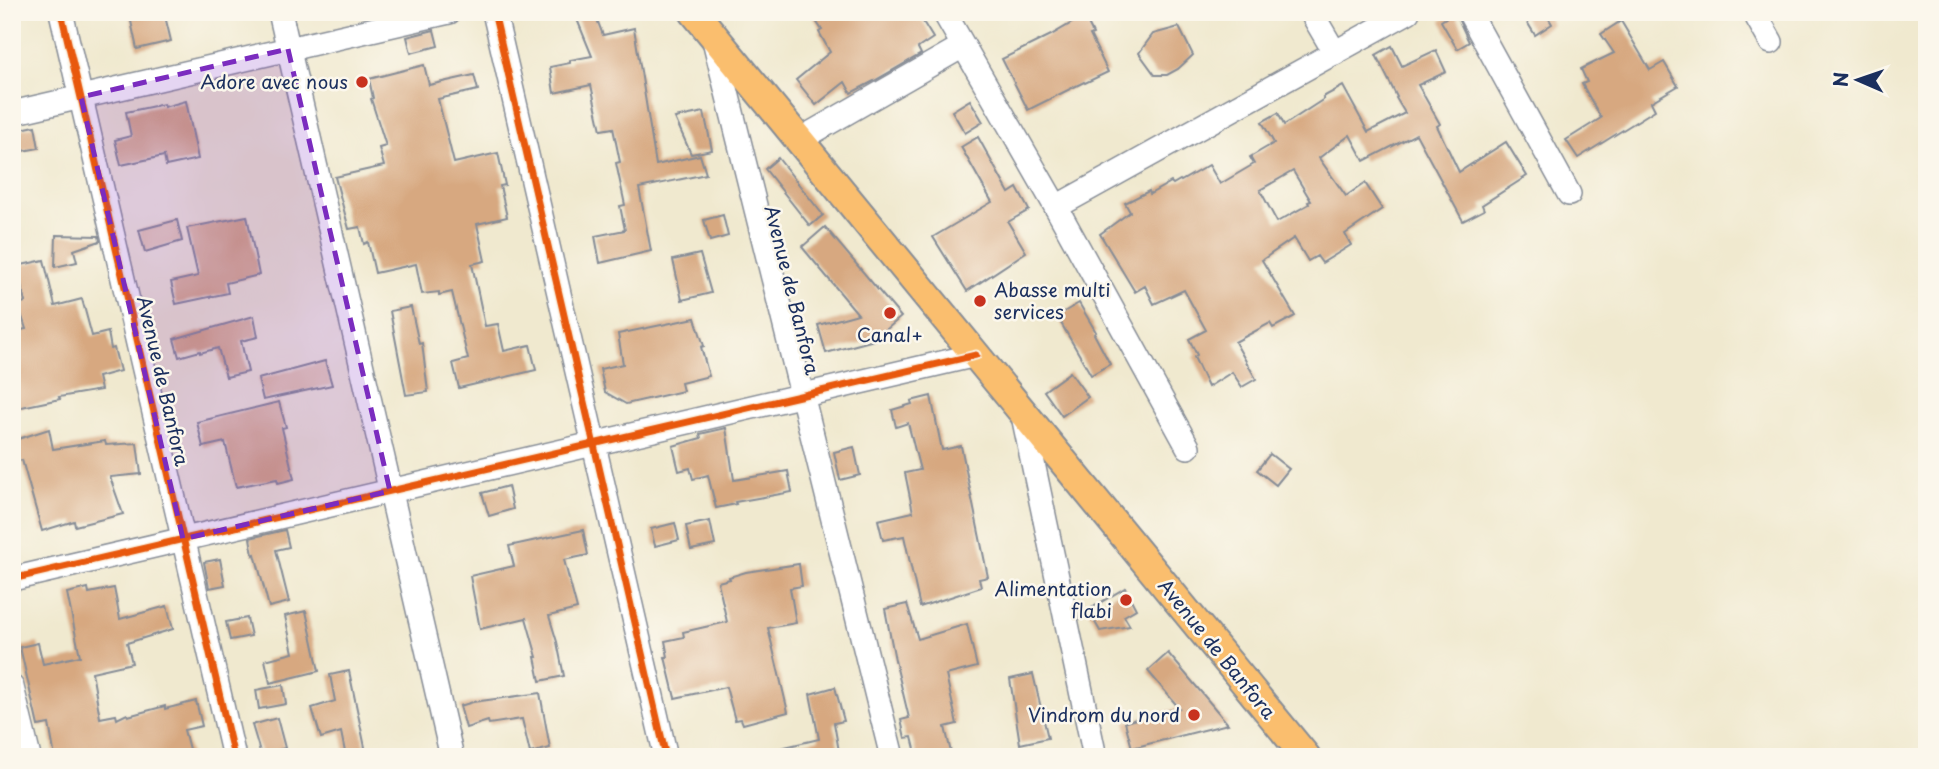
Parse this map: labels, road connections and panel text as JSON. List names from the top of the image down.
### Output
{
  "streets": {
    "main road": ["Avenue de Banfora"]
  },
  "places": [
    "Adore avec nous",
    "Abasse multi services",
    "Canal+",
    "Alimentation flabi",
    "Vindrom du nord"
  ],
  "north": "left"
}
